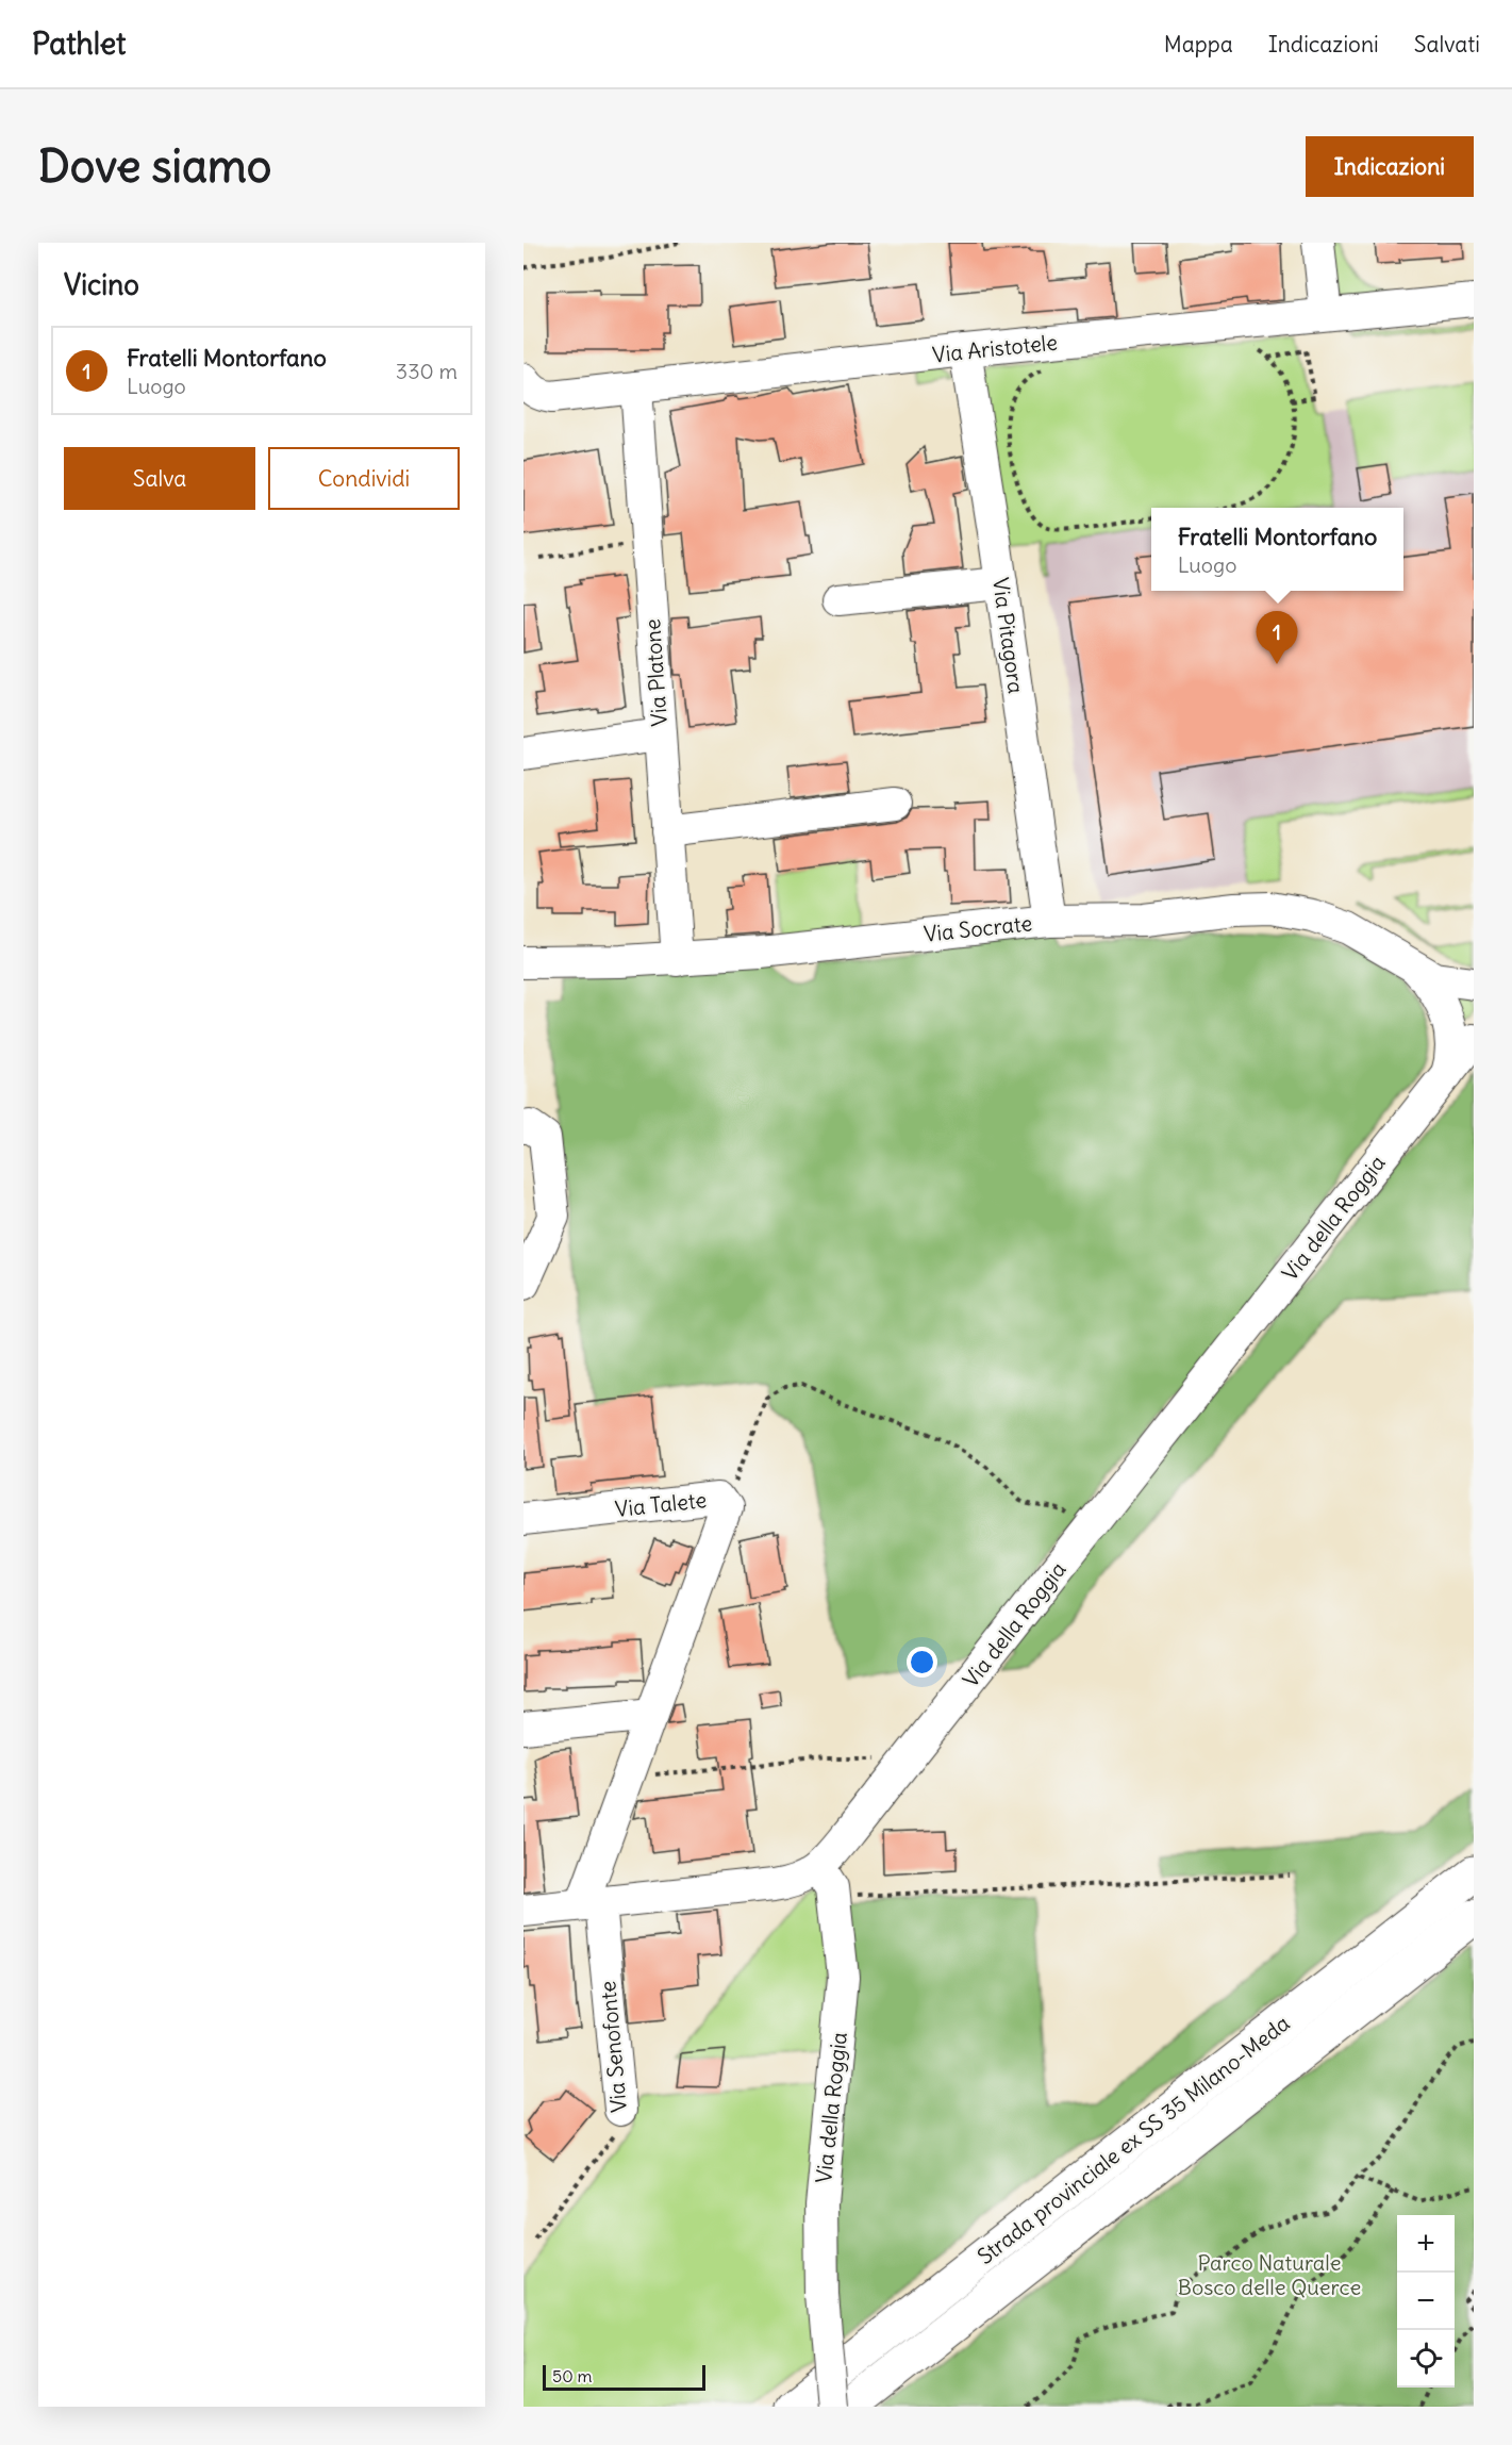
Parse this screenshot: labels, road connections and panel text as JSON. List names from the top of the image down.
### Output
{
  "streets": {
    "highway": ["Strada provinciale ex SS 35 Milano-Meda"],
    "street": [
      "Via Aristotele",
      "Via Pitagora",
      "Via Platone",
      "Via Socrate",
      "Via della Roggia",
      "Via Talete",
      "Via Senofonte"
    ]
  },
  "crossings": [
    ["Via Aristotele", "Via Pitagora"],
    ["Via Aristotele", "Via Platone"],
    ["Via Pitagora", "Via Socrate"],
    ["Via Platone", "Via Socrate"],
    ["Via Socrate", "Via della Roggia"],
    ["Via Talete", "Via Senofonte"]
  ],
  "parks": ["Parco Naturale Bosco delle Querce"],
  "scale_bar": "50 m",
  "page": {
    "header": "Pathlet",
    "nav": ["Mappa", "Indicazioni", "Salvati"],
    "buttons": [
      "Indicazioni",
      ["Salva", "Condividi"]
    ],
    "title": "Dove siamo",
    "heading": "Vicino",
    "list": [
      {
        "mark": "1",
        "name": "Fratelli Montorfano",
        "note": "Luogo",
        "value": "330 m"
      }
    ],
    "popup": ["Fratelli Montorfano", "Luogo"],
    "pins": "1",
    "map_buttons": ["+", "−"],
    "scale": "50 m"
  }
}
